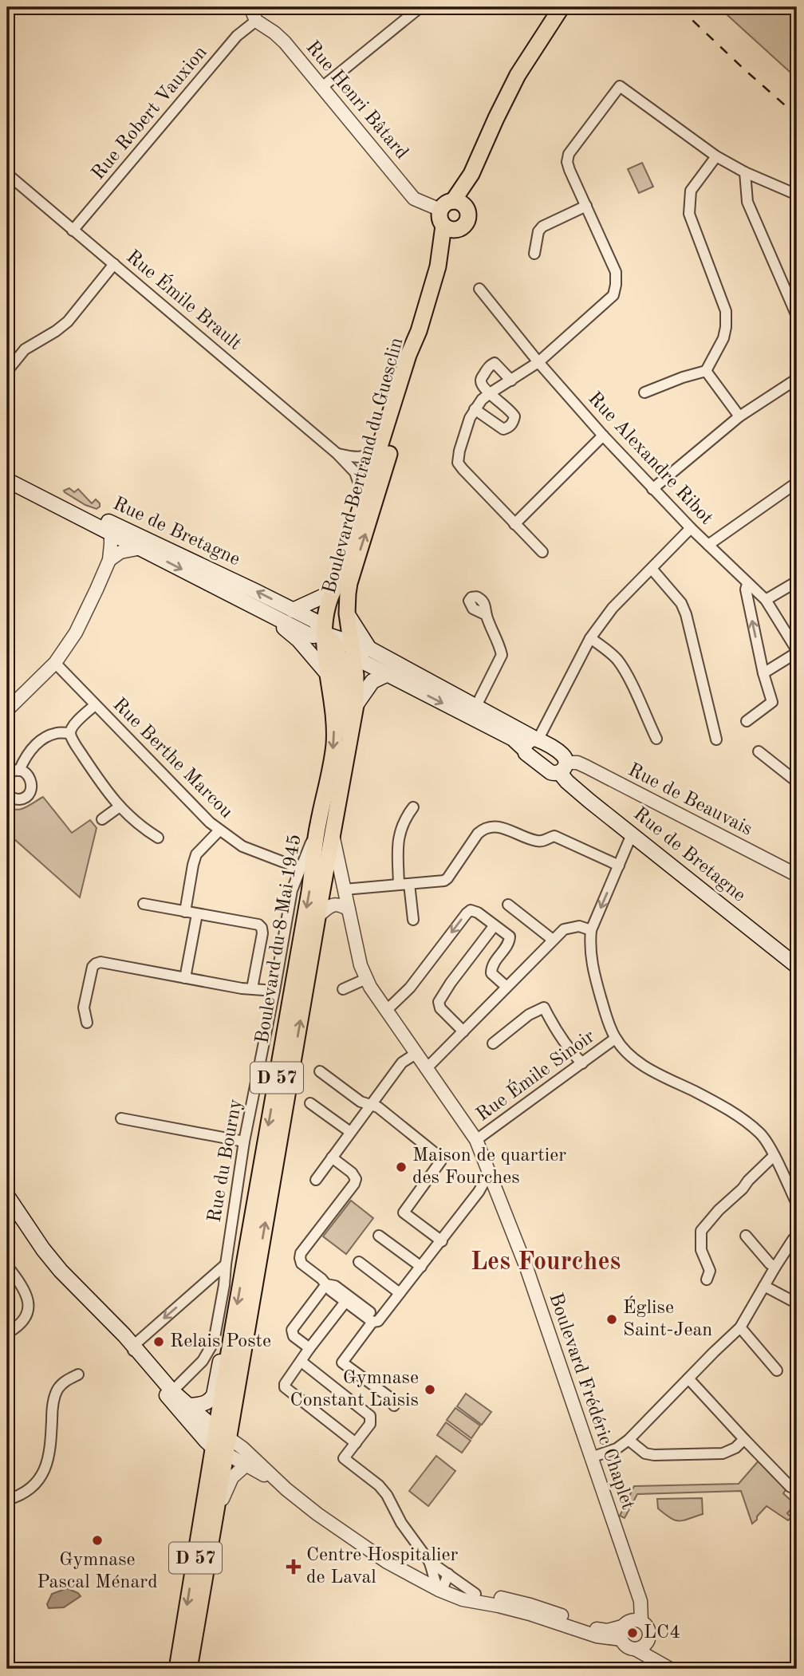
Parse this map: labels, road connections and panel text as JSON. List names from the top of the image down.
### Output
{
  "streets": {
    "main road": [
      "Boulevard Bertrand du Guesclin",
      "Rue de Bretagne",
      "Boulevard du 8 Mai 1945",
      "D 57"
    ],
    "street": [
      "Rue Henri Bâtard",
      "Rue Robert Vauxion",
      "Rue Émile Brault",
      "Rue Alexandre Ribot",
      "Rue Berthe Marcou",
      "Rue de Beauvais",
      "Rue Émile Sinoir",
      "Rue du Bourny",
      "Boulevard Frédéric Chaplet"
    ]
  },
  "crossings": [
    ["Rue Henri Bâtard", "Rue Robert Vauxion"],
    ["Rue Henri Bâtard", "Boulevard Bertrand du Guesclin"],
    ["Rue Robert Vauxion", "Rue Émile Brault"],
    ["Rue Émile Brault", "Boulevard Bertrand du Guesclin"],
    ["Boulevard Bertrand du Guesclin", "Rue de Bretagne"],
    ["Boulevard Bertrand du Guesclin", "Boulevard du 8 Mai 1945"],
    ["Rue de Bretagne", "Rue de Beauvais"],
    ["Rue de Bretagne", "Boulevard du 8 Mai 1945"],
    ["Rue Berthe Marcou", "Rue du Bourny"],
    ["Boulevard du 8 Mai 1945", "Rue du Bourny"],
    ["Boulevard du 8 Mai 1945", "Boulevard Frédéric Chaplet"],
    ["Rue Émile Sinoir", "Boulevard Frédéric Chaplet"]
  ],
  "districts": ["Les Fourches"],
  "places": {
    "other": [
      "Maison de quartier des Fourches",
      "Église Saint-Jean",
      "Relais Poste",
      "Gymnase Constant Laisis",
      "Gymnase Pascal Ménard",
      "LC4"
    ],
    "health": ["Centre Hospitalier de Laval"]
  }
}
